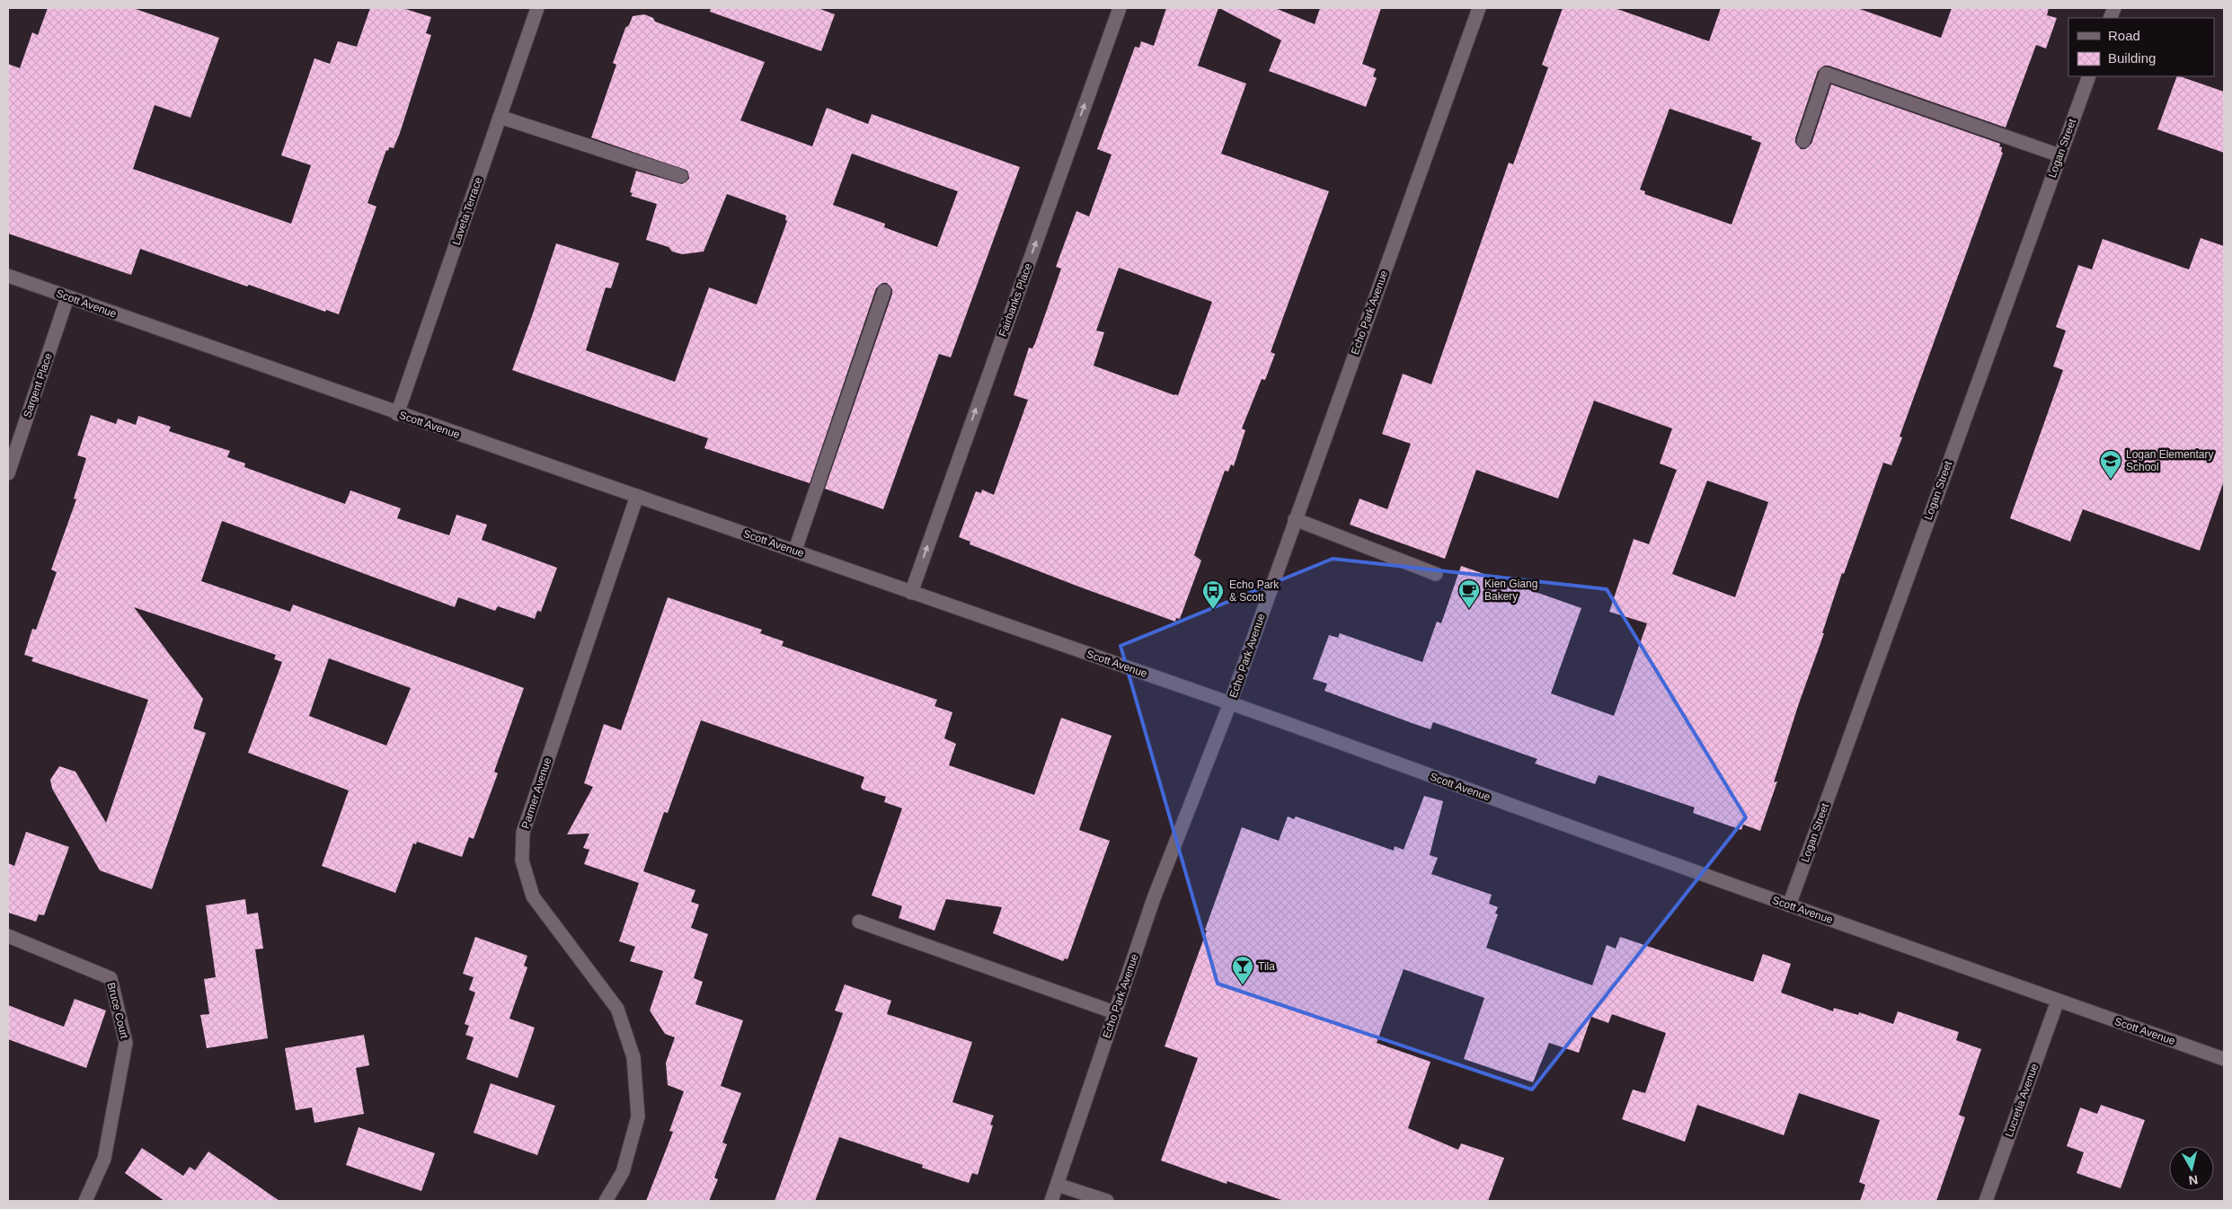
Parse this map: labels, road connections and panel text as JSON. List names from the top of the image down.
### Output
{
  "streets": {
    "street": [
      "Logan Street",
      "Laveta Terrace",
      "Fairbanks Place",
      "Scott Avenue",
      "Echo Park Avenue",
      "Sargent Place",
      "Parmer Avenue",
      "Bruce Court",
      "Lucretia Avenue"
    ]
  },
  "crossings": [
    ["Logan Street", "Scott Avenue"],
    ["Laveta Terrace", "Scott Avenue"],
    ["Fairbanks Place", "Scott Avenue"],
    ["Scott Avenue", "Echo Park Avenue"],
    ["Scott Avenue", "Sargent Place"],
    ["Scott Avenue", "Parmer Avenue"],
    ["Scott Avenue", "Lucretia Avenue"]
  ],
  "one_way": ["Fairbanks Place"],
  "places": {
    "school or university": ["Logan Elementary School"],
    "cafe": ["Kien Giang Bakery"],
    "bus stop": ["Echo Park & Scott"],
    "bar": ["Tila"]
  },
  "legend": ["Road", "Building"],
  "north": "bottom"
}
